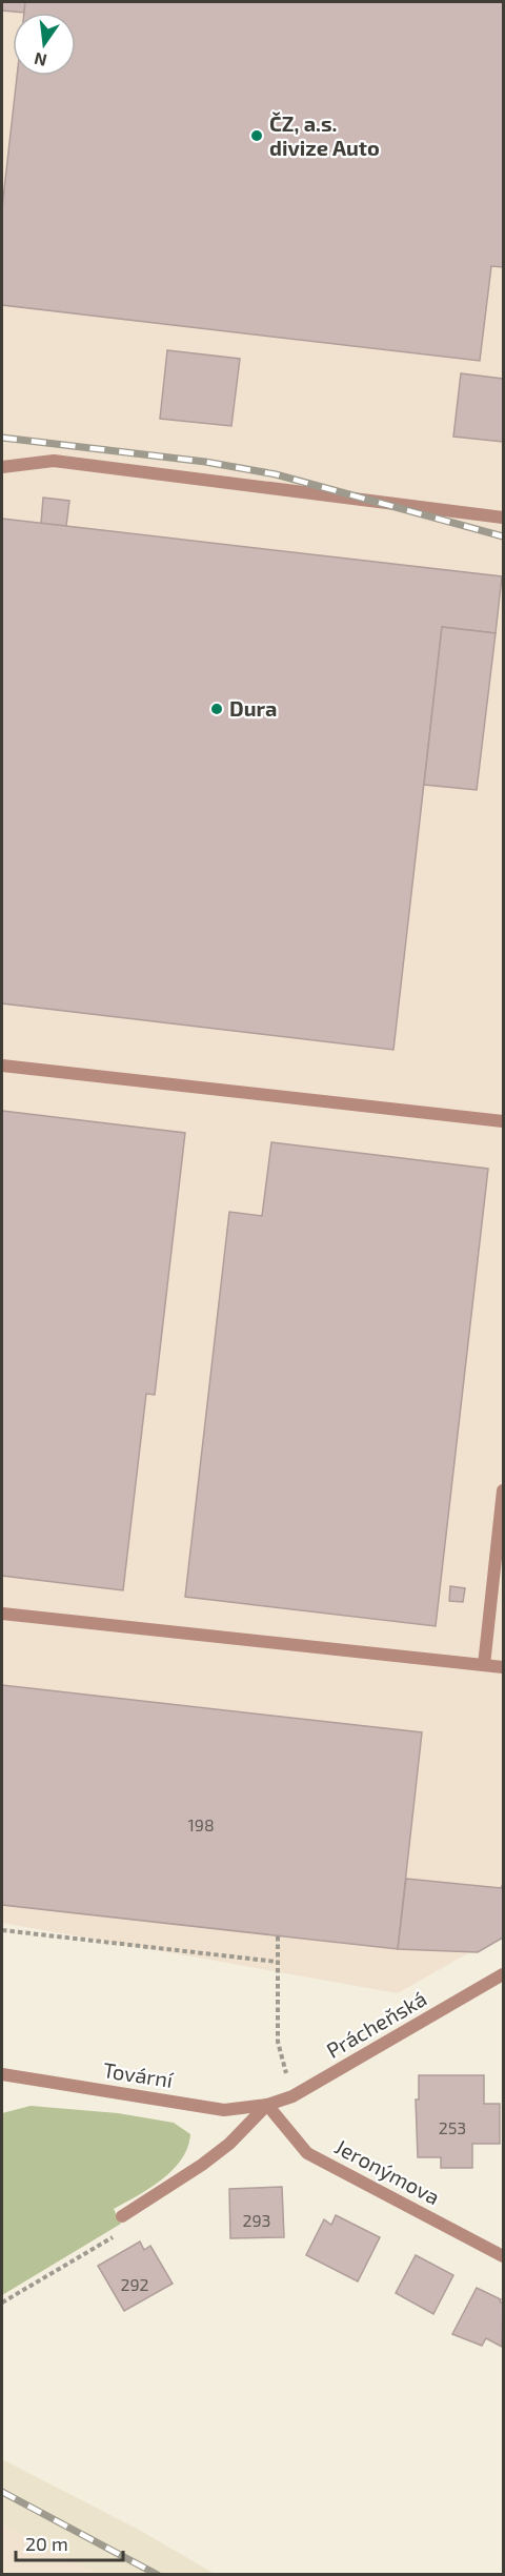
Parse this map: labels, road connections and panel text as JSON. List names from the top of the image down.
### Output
{
  "streets": {
    "street": ["Prácheňská", "Tovární", "Jeronýmova"]
  },
  "crossings": [
    ["Prácheňská", "Tovární"],
    ["Prácheňská", "Jeronýmova"],
    ["Tovární", "Jeronýmova"]
  ],
  "places": ["ČZ, a.s. divize Auto", "Dura"],
  "house_numbers": [
    "198",
    "253",
    "293",
    "292"
  ],
  "scale_bar": "20 m",
  "north": "bottom"
}
